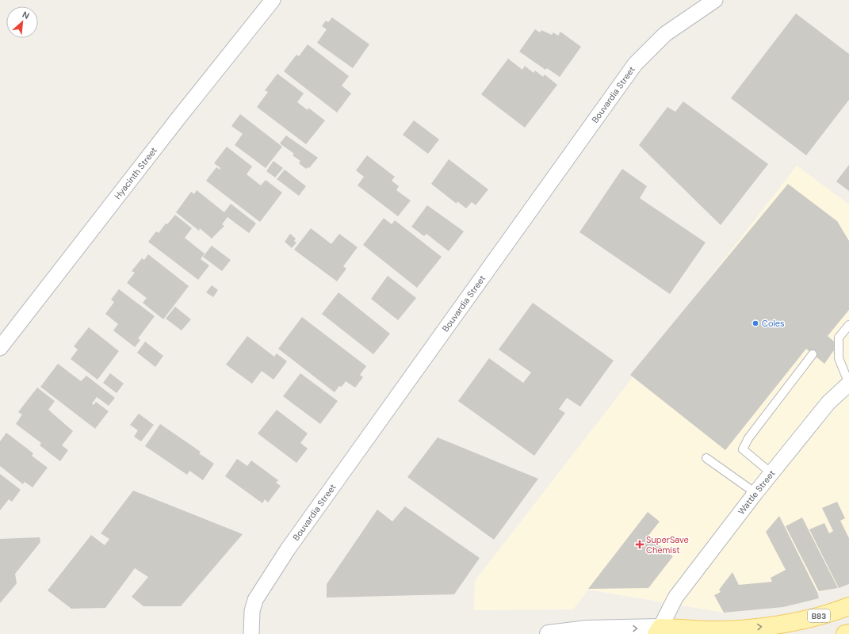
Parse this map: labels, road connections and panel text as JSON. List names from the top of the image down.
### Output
{
  "streets": {
    "main road": ["B83"],
    "street": ["Bouvardia Street", "Hyacinth Street", "Wattle Street"]
  },
  "crossings": [
    ["Wattle Street", "B83"]
  ],
  "places": {
    "other": ["Coles"],
    "health": ["SuperSave Chemist"]
  },
  "north": "top right"
}
